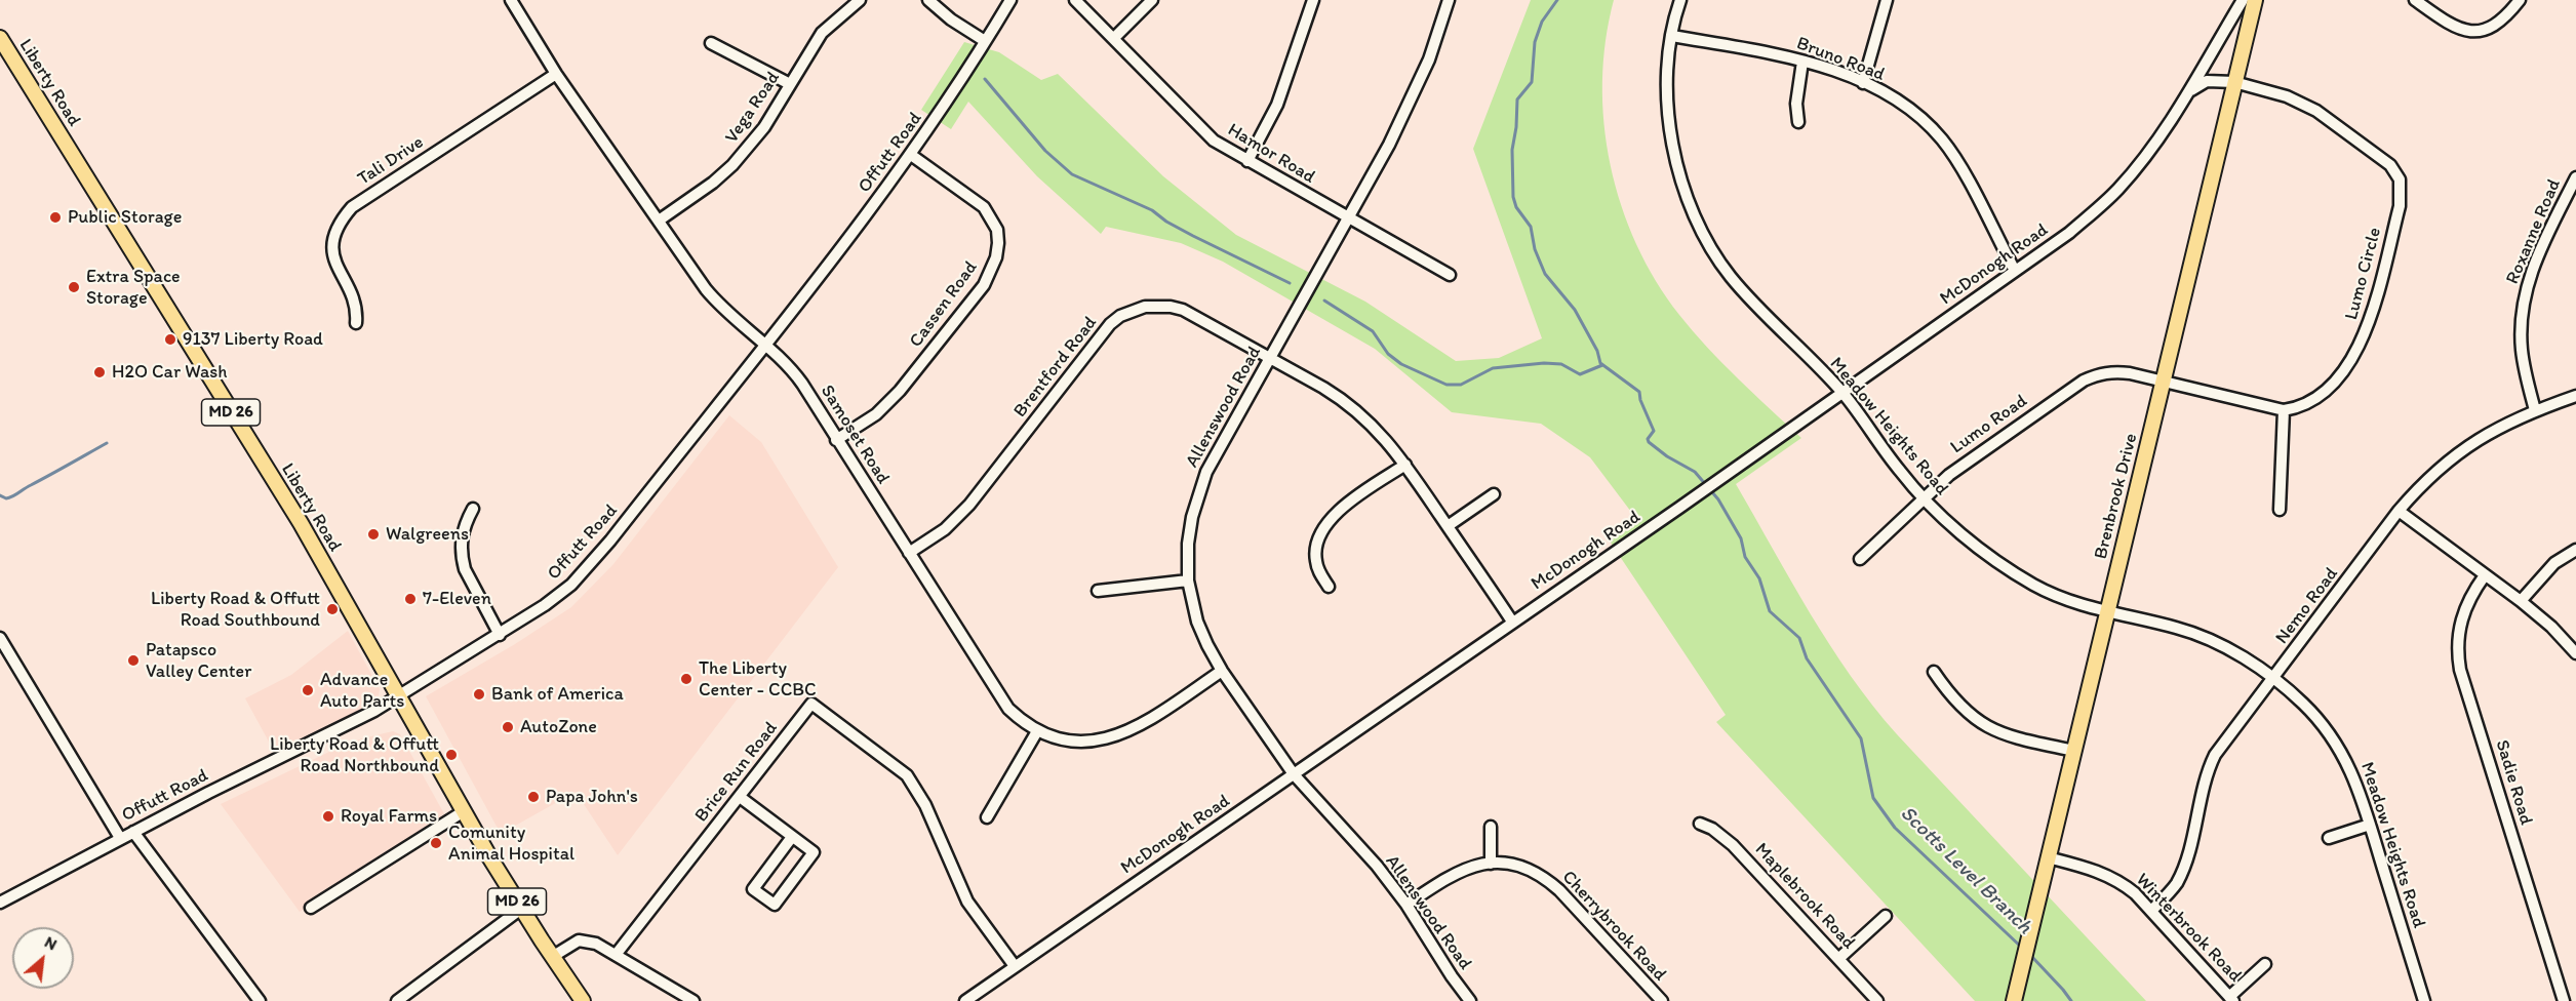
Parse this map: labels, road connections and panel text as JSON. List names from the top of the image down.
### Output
{
  "streets": {
    "main road": ["Liberty Road", "MD 26", "Brenbrook Drive"],
    "street": [
      "Bruno Road",
      "Vega Road",
      "Offutt Road",
      "Hamor Road",
      "Tali Drive",
      "Roxanne Road",
      "McDonogh Road",
      "Lumo Circle",
      "Cassen Road",
      "Brentford Road",
      "Allenswood Road",
      "Lumo Road",
      "Meadow Heights Road",
      "Samoset Road",
      "Nemo Road",
      "Brice Run Road",
      "Sadie Road",
      "Maplebrook Road",
      "Cherrybrook Road",
      "Winterbrook Road"
    ]
  },
  "crossings": [
    ["Bruno Road", "McDonogh Road"],
    ["Bruno Road", "Meadow Heights Road"],
    ["Liberty Road", "Offutt Road"],
    ["Vega Road", "Samoset Road"],
    ["Offutt Road", "Cassen Road"],
    ["Offutt Road", "Samoset Road"],
    ["Hamor Road", "Allenswood Road"],
    ["Tali Drive", "Samoset Road"],
    ["Roxanne Road", "Nemo Road"],
    ["McDonogh Road", "Brentford Road"],
    ["McDonogh Road", "Allenswood Road"],
    ["McDonogh Road", "Meadow Heights Road"],
    ["McDonogh Road", "Brice Run Road"],
    ["Lumo Circle", "Brenbrook Drive"],
    ["Cassen Road", "Samoset Road"],
    ["Brentford Road", "Allenswood Road"],
    ["Brentford Road", "Samoset Road"],
    ["Allenswood Road", "Samoset Road"],
    ["Allenswood Road", "Cherrybrook Road"],
    ["Lumo Road", "Meadow Heights Road"],
    ["Lumo Road", "Brenbrook Drive"],
    ["Meadow Heights Road", "Brenbrook Drive"],
    ["Meadow Heights Road", "Nemo Road"],
    ["Brenbrook Drive", "Winterbrook Road"],
    ["Nemo Road", "Winterbrook Road"]
  ],
  "water": ["Scotts Level Branch"],
  "places": [
    "Public Storage",
    "Extra Space Storage",
    "9137 Liberty Road",
    "H2O Car Wash",
    "Walgreens",
    "7-Eleven",
    "Liberty Road & Offutt Road Southbound",
    "Patapsco Valley Center",
    "The Liberty Center - CCBC",
    "Advance Auto Parts",
    "Bank of America",
    "AutoZone",
    "Liberty Road & Offutt Road Northbound",
    "Papa John's",
    "Royal Farms",
    "Comunity Animal Hospital"
  ],
  "north": "top right"
}
